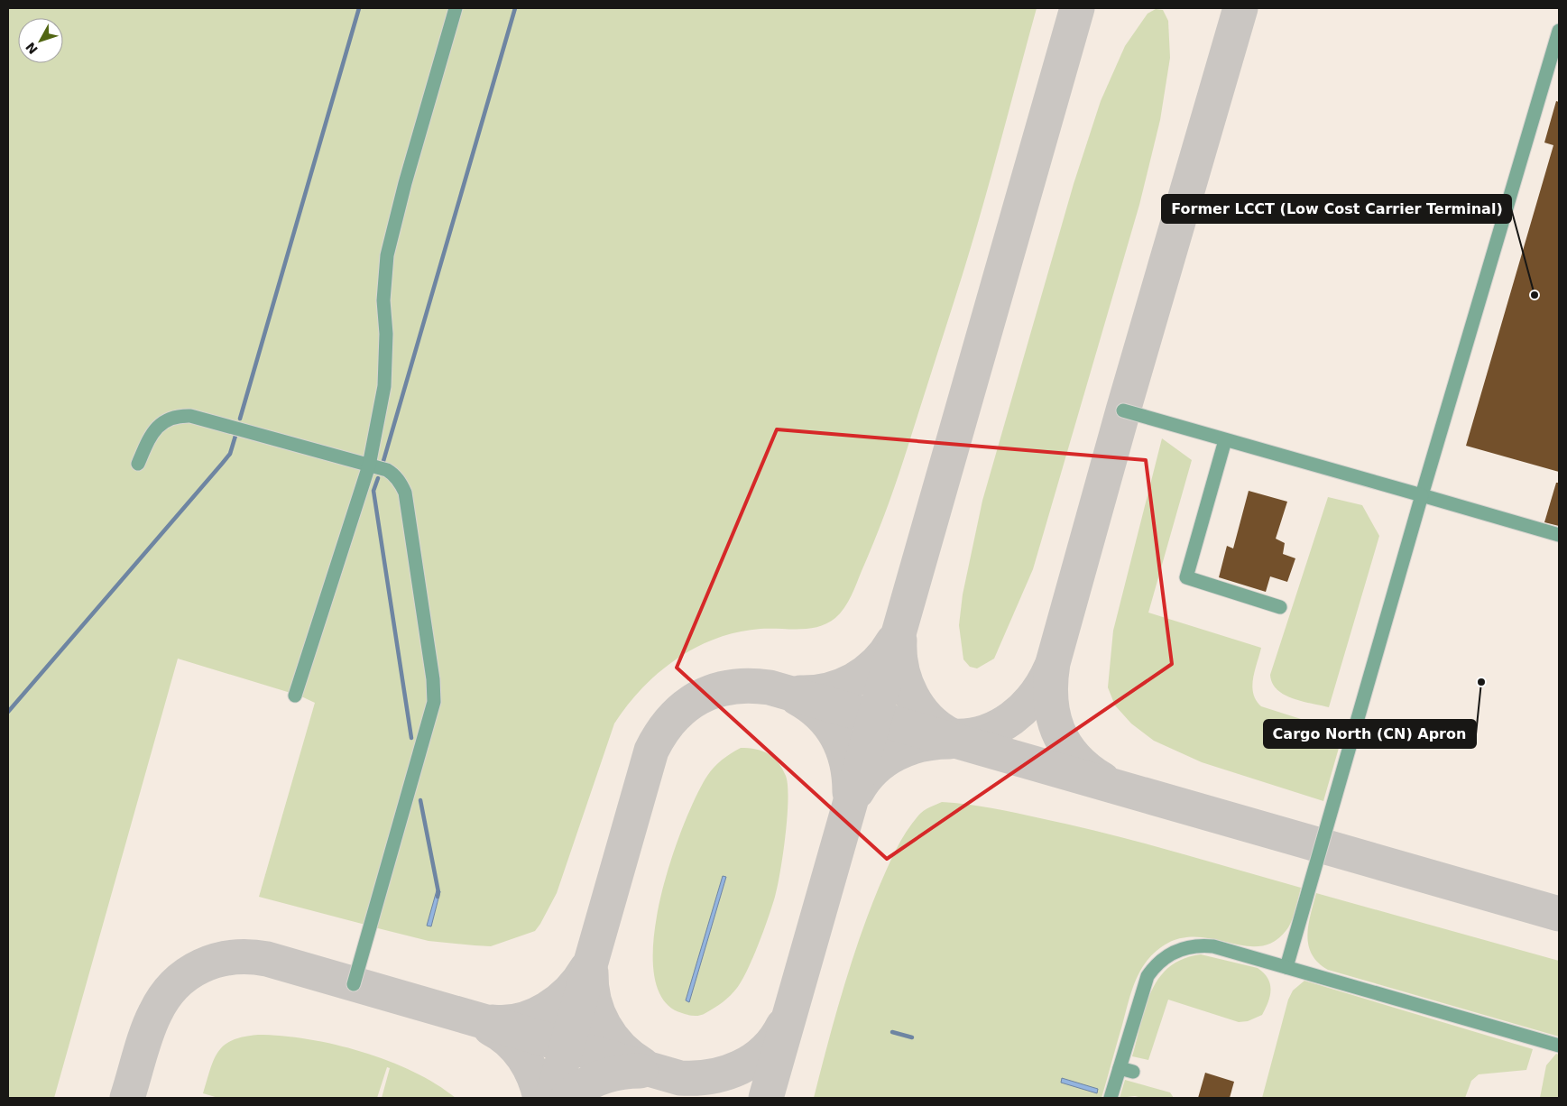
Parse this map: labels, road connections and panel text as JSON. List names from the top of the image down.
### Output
{
  "places": ["Former LCCT (Low Cost Carrier Terminal)", "Cargo North (CN) Apron"],
  "north": "bottom left"
}
